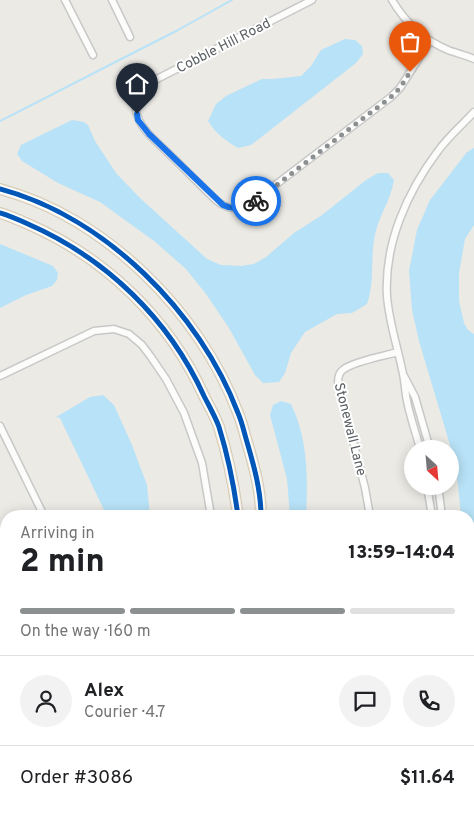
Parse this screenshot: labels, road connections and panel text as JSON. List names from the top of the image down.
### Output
{
  "streets": {
    "street": ["Cobble Hill Road", "Stonewall Lane"]
  },
  "north": "bottom right",
  "page": {
    "heading": ["2 min", "Arriving in", "13:59–14:04"],
    "panel": [
      "Alex",
      "Courier · 4.7",
      "Order #3086",
      "$11.64"
    ],
    "bar": "On the way · 160 m"
  }
}
